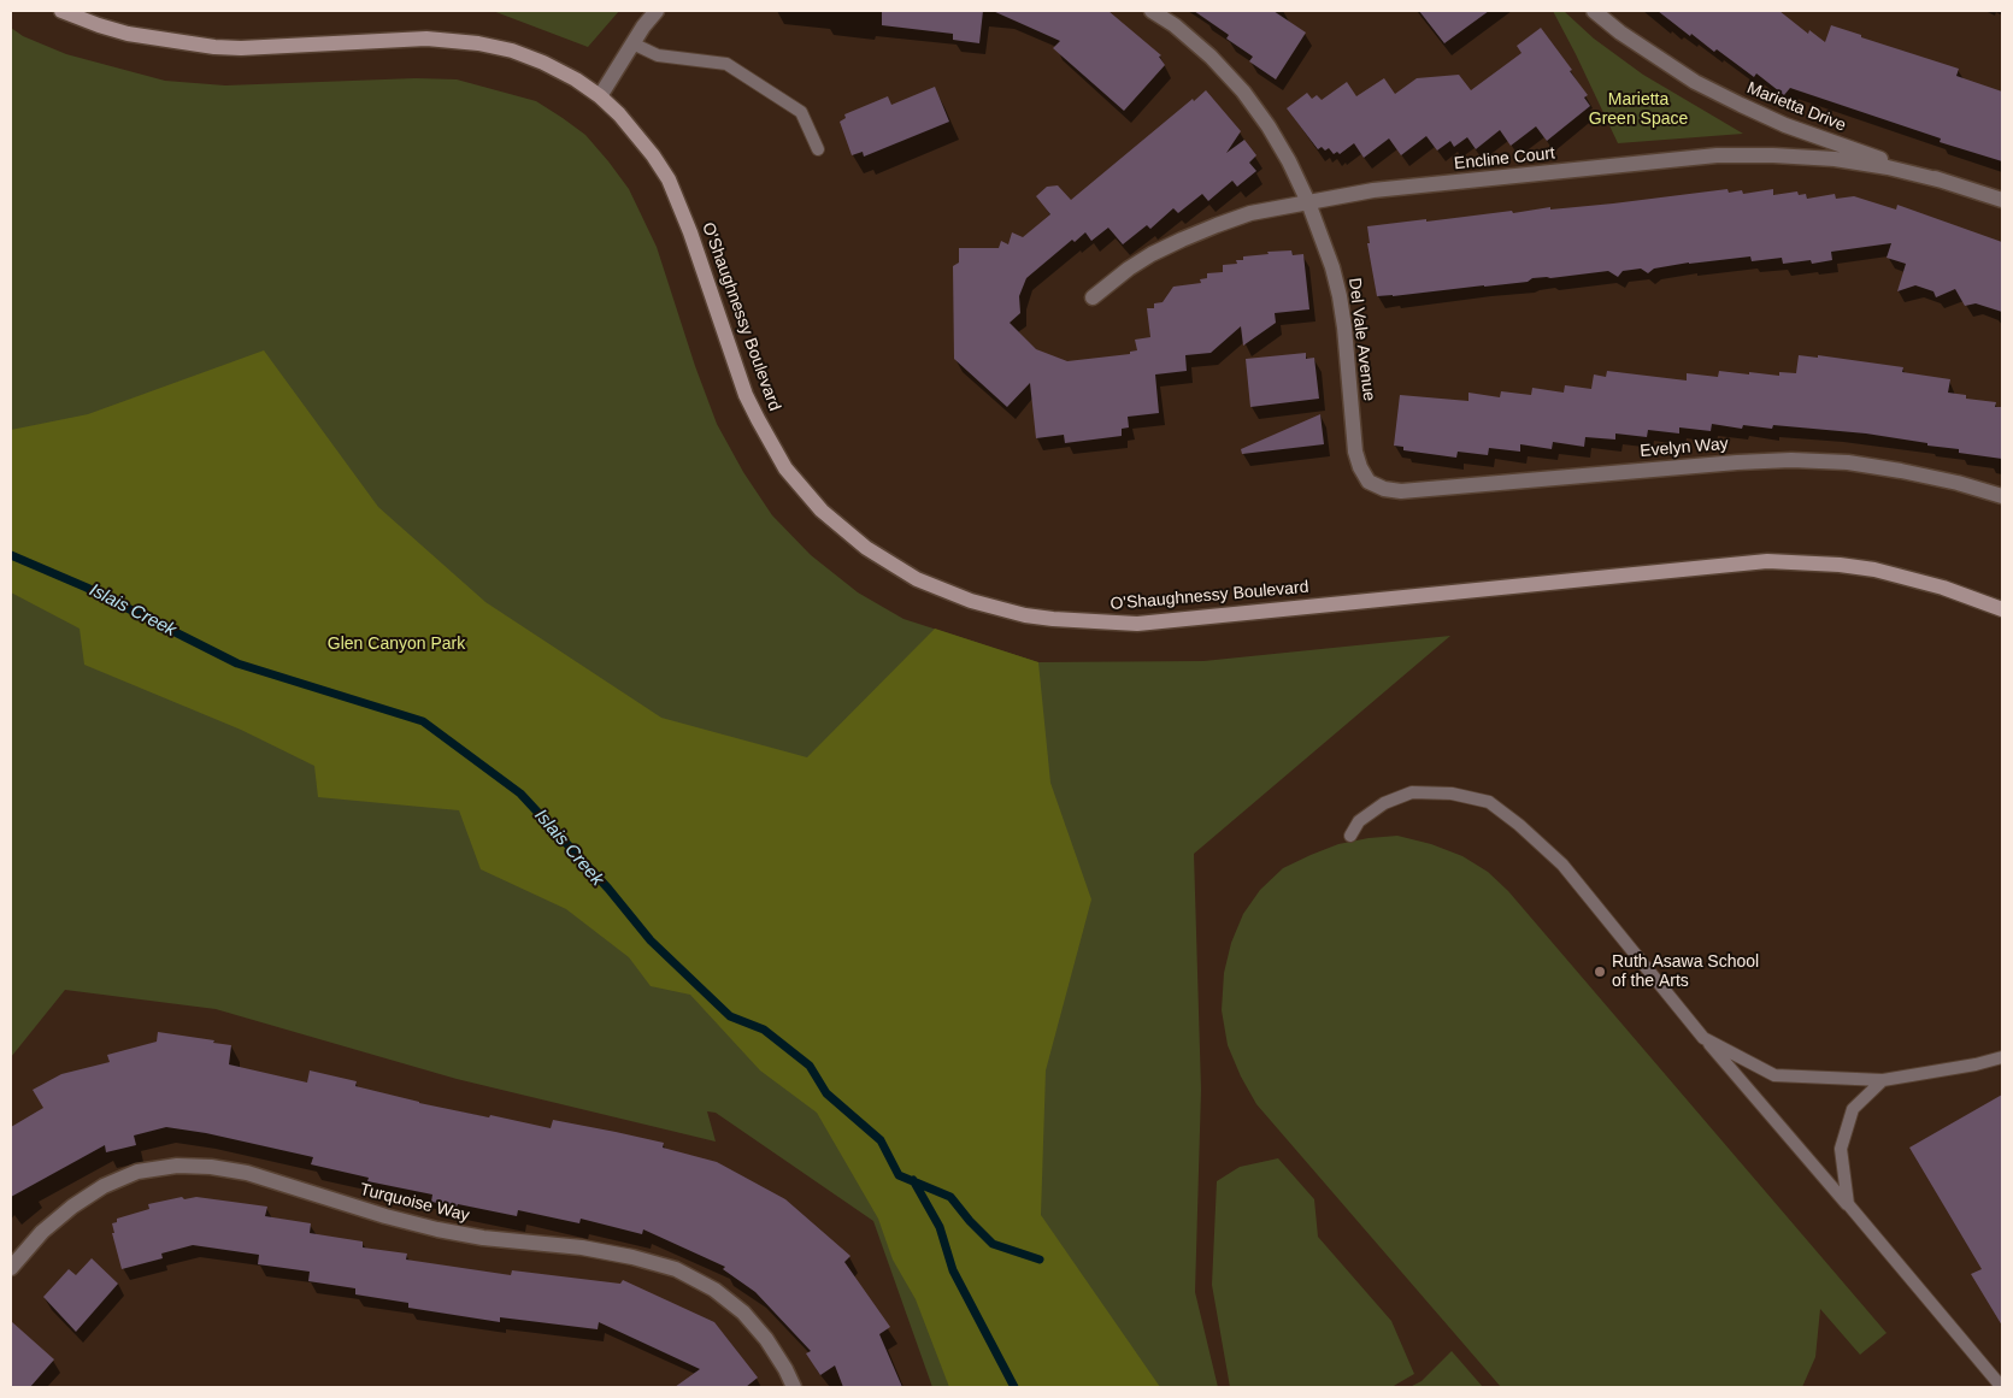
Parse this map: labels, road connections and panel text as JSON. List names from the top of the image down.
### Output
{
  "streets": {
    "main road": ["O'Shaughnessy Boulevard"],
    "street": [
      "Marietta Drive",
      "Encline Court",
      "Del Vale Avenue",
      "Evelyn Way",
      "Turquoise Way"
    ]
  },
  "crossings": [
    ["Marietta Drive", "Encline Court"],
    ["Encline Court", "Del Vale Avenue"],
    ["Del Vale Avenue", "Evelyn Way"]
  ],
  "water": ["Islais Creek"],
  "parks": ["Marietta Green Space", "Glen Canyon Park"],
  "places": ["Ruth Asawa School of the Arts"]
}
